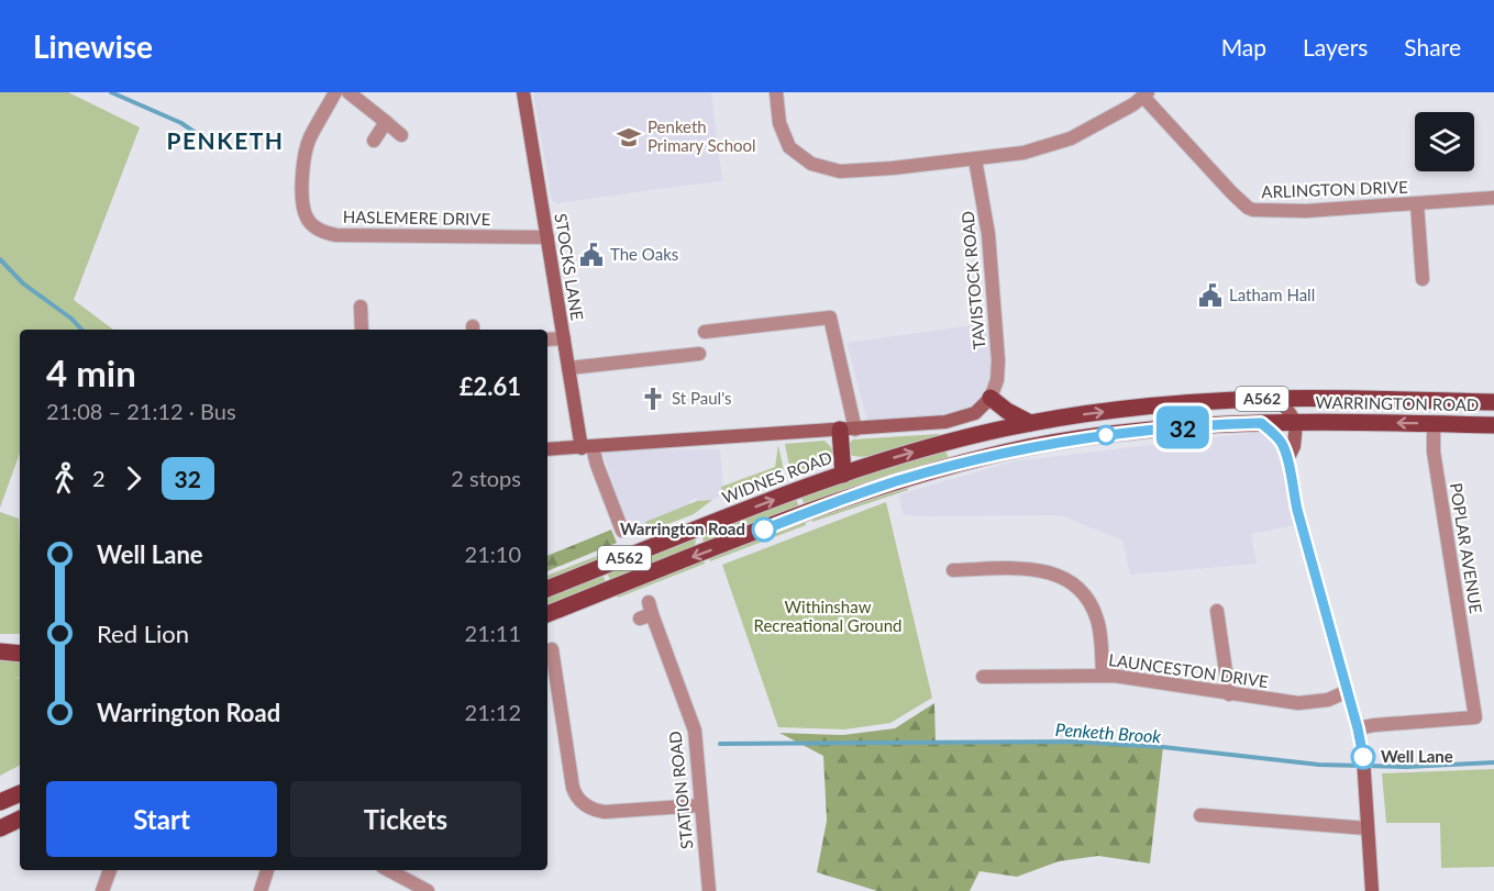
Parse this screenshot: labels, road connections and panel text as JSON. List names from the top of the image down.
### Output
{
  "streets": {
    "main road": ["A562", "WARRINGTON ROAD", "WIDNES ROAD"],
    "street": [
      "ARLINGTON DRIVE",
      "HASLEMERE DRIVE",
      "STOCKS LANE",
      "TAVISTOCK ROAD",
      "POPLAR AVENUE",
      "LAUNCESTON DRIVE",
      "STATION ROAD"
    ]
  },
  "crossings": [
    ["HASLEMERE DRIVE", "STOCKS LANE"],
    ["WARRINGTON ROAD", "WIDNES ROAD"],
    ["WARRINGTON ROAD", "POPLAR AVENUE"]
  ],
  "one_way": ["WIDNES ROAD"],
  "districts": ["PENKETH"],
  "water": ["Penketh Brook"],
  "parks": ["Withinshaw Recreational Ground"],
  "places": {
    "school or university": ["Penketh Primary School"],
    "public building": ["The Oaks", "Latham Hall"],
    "church": ["St Paul's"],
    "other": ["Warrington Road", "Well Lane"]
  },
  "lines": ["bus line 32"],
  "page": {
    "header": "Linewise",
    "nav": ["Map", "Layers", "Share"],
    "on_map": "32",
    "heading": ["4 min", "21:08 – 21:12 · Bus", "£2.61"],
    "legs": ["2", "32", "2 stops"],
    "list": [
      {
        "name": "Well Lane",
        "value": "21:10"
      },
      {
        "name": "Red Lion",
        "value": "21:11"
      },
      {
        "name": "Warrington Road",
        "value": "21:12"
      }
    ],
    "buttons": ["Start", "Tickets"]
  }
}
